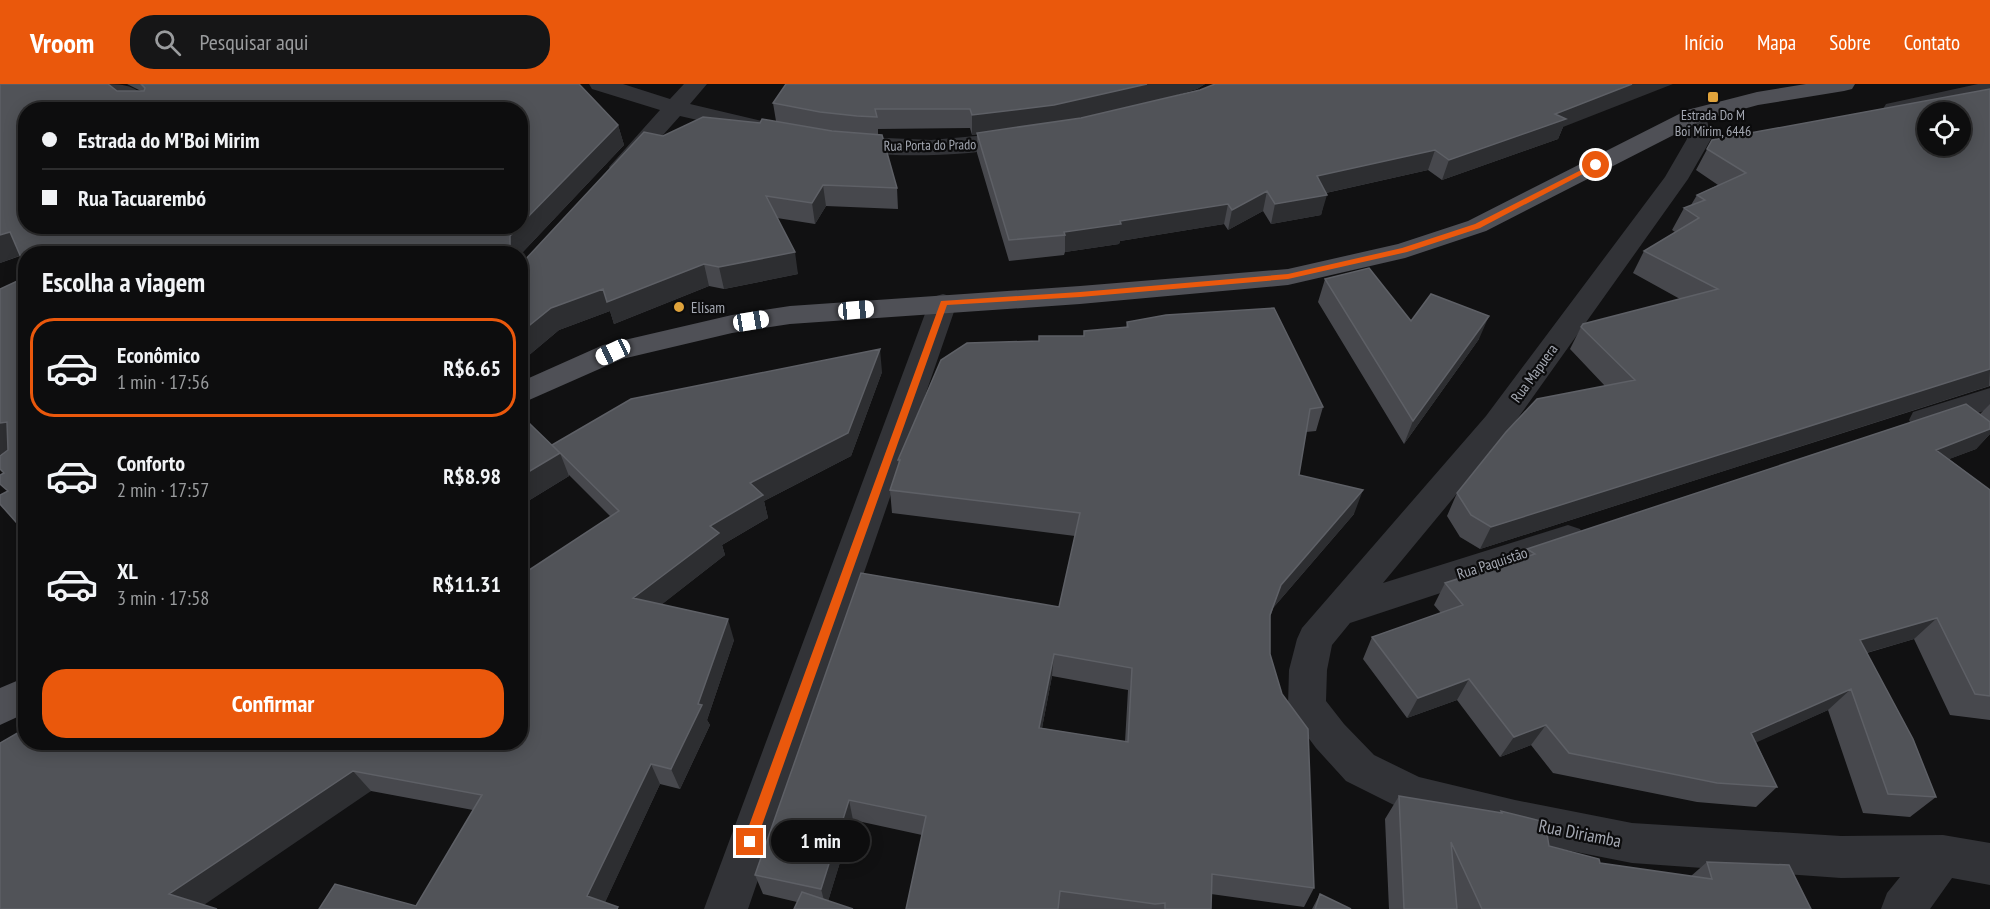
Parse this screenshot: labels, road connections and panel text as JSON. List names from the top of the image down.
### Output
{
  "streets": {
    "street": [
      "Rua Porta do Prado",
      "Rua Mapuera",
      "Rua Paquistão",
      "Rua Diriamba"
    ]
  },
  "crossings": [
    ["Rua Mapuera", "Rua Paquistão"],
    ["Rua Mapuera", "Rua Diriamba"],
    ["Rua Paquistão", "Rua Diriamba"]
  ],
  "places": {
    "transit": ["Estrada Do M Boi Mirim, 6446"],
    "other": ["Elisam"]
  },
  "page": {
    "header": "Vroom",
    "search": "Pesquisar aqui",
    "nav": [
      "Início",
      "Mapa",
      "Sobre",
      "Contato"
    ],
    "banner": ["Estrada do M'Boi Mirim", "Rua Tacuarembó"],
    "heading": "Escolha a viagem",
    "list": [
      {
        "name": "Econômico",
        "note": "1 min · 17:56",
        "value": "R$6.65"
      },
      {
        "name": "Conforto",
        "note": "2 min · 17:57",
        "value": "R$8.98"
      },
      {
        "name": "XL",
        "note": "3 min · 17:58",
        "value": "R$11.31"
      }
    ],
    "buttons": "Confirmar",
    "bubble": "1 min"
  }
}
